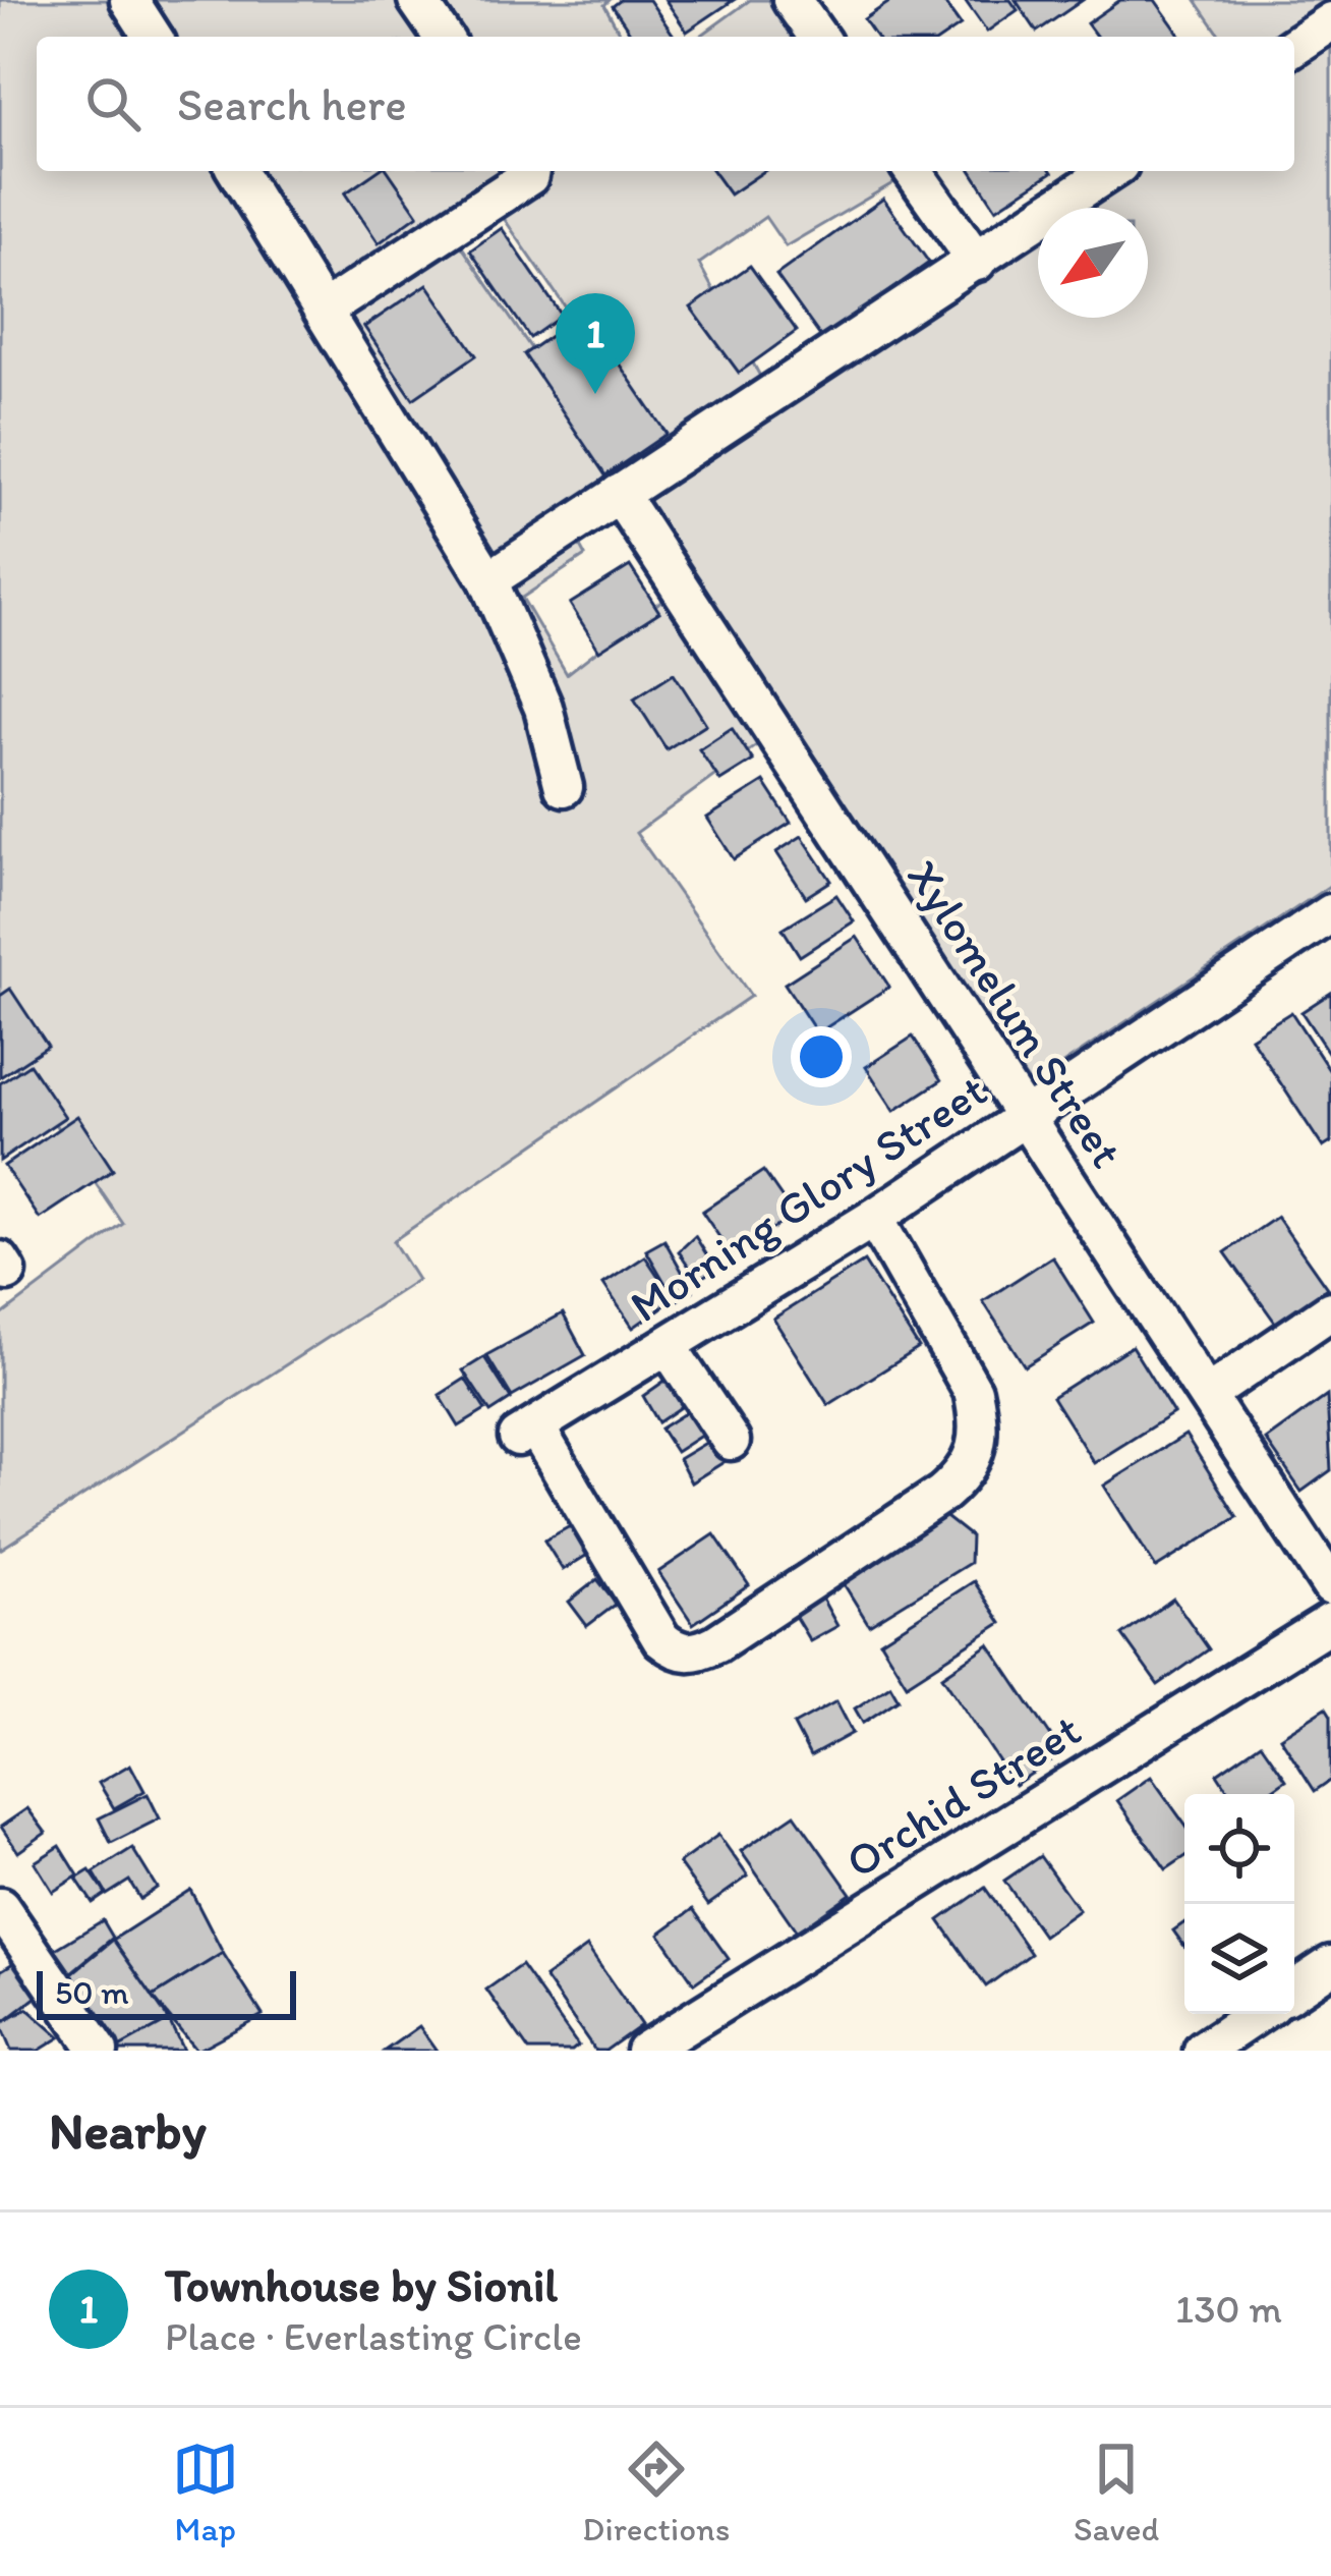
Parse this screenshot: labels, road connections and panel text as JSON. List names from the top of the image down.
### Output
{
  "streets": {
    "street": ["Xylomelum Street", "Morning Glory Street", "Orchid Street"]
  },
  "crossings": [
    ["Xylomelum Street", "Morning Glory Street"]
  ],
  "scale_bar": "50 m",
  "north": "bottom left",
  "page": {
    "search": "Search here",
    "pins": "1",
    "scale": "50 m",
    "heading": "Nearby",
    "list": [
      {
        "mark": "1",
        "name": "Townhouse by Sionil",
        "note": "Place · Everlasting Circle",
        "value": "130 m"
      }
    ],
    "nav": ["Map", "Directions", "Saved"]
  }
}
